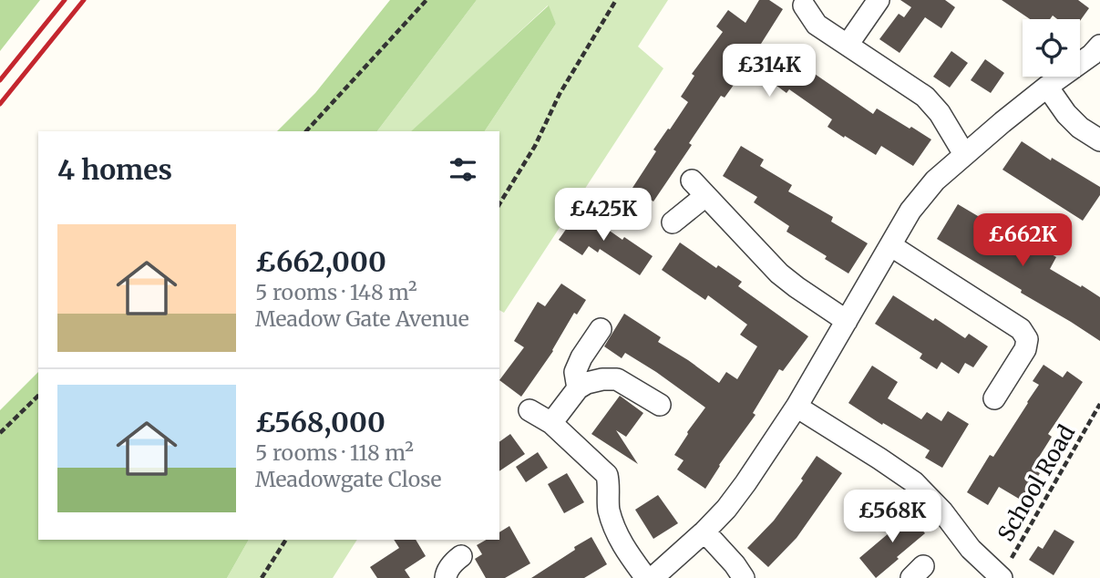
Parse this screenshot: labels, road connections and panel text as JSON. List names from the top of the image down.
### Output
{
  "streets": {
    "path": ["School Road"]
  },
  "page": {
    "price": [
      "£314K",
      "£425K",
      "£662K",
      "£568K"
    ],
    "heading": "4 homes",
    "list": [
      {
        "name": "£662,000",
        "note": "5 rooms · 148 m² · Meadow Gate Avenue"
      },
      {
        "name": "£568,000",
        "note": "5 rooms · 118 m² · Meadowgate Close"
      }
    ]
  }
}
